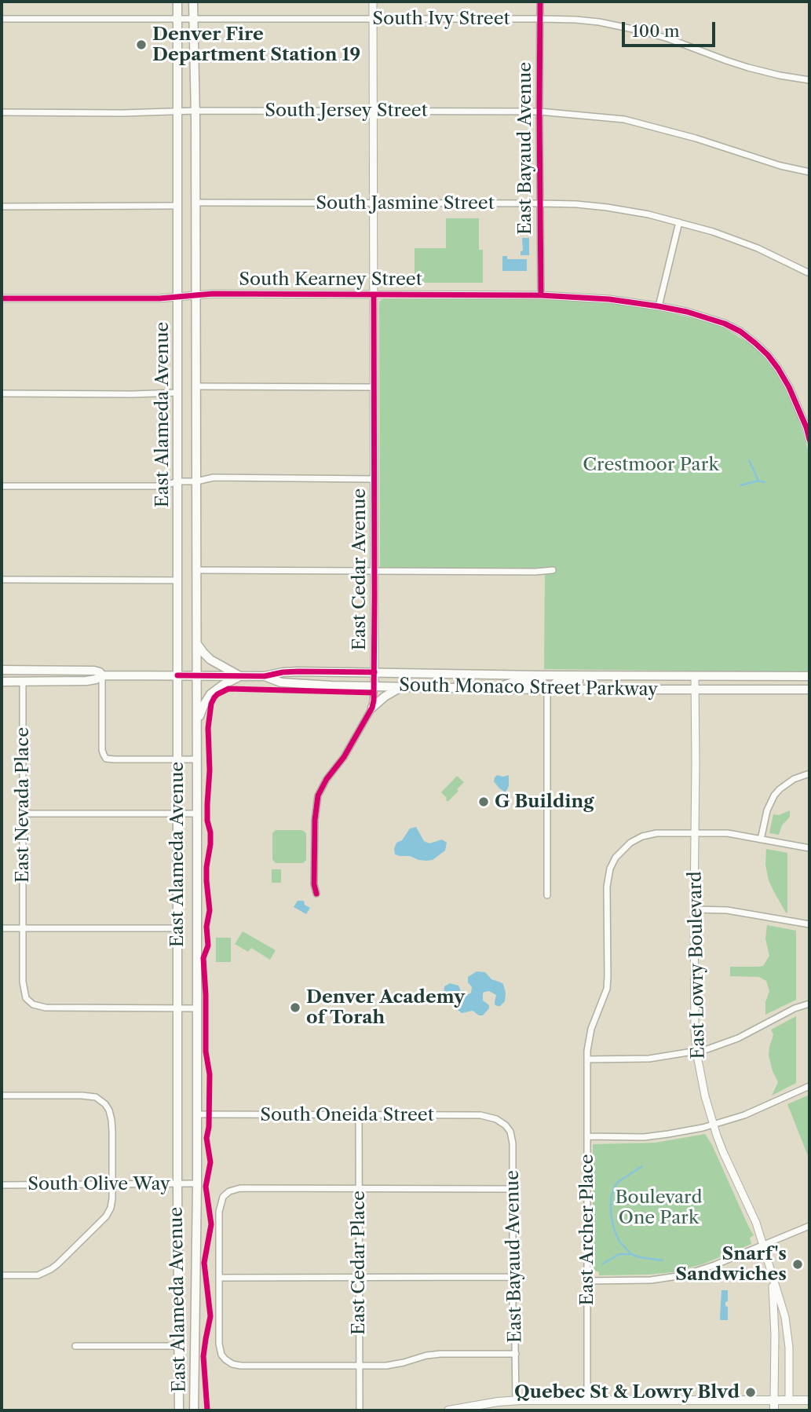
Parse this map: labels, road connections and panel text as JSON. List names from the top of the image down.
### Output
{
  "streets": {
    "main road": ["East Alameda Avenue", "South Monaco Street Parkway", "East Lowry Boulevard"],
    "street": [
      "South Ivy Street",
      "South Jersey Street",
      "East Bayaud Avenue",
      "South Jasmine Street",
      "South Kearney Street",
      "East Cedar Avenue",
      "East Nevada Place",
      "South Oneida Street",
      "South Olive Way",
      "East Archer Place",
      "East Cedar Place"
    ]
  },
  "crossings": [
    ["South Ivy Street", "East Bayaud Avenue"],
    ["South Ivy Street", "East Alameda Avenue"],
    ["South Ivy Street", "East Cedar Avenue"],
    ["South Jersey Street", "East Bayaud Avenue"],
    ["South Jersey Street", "East Alameda Avenue"],
    ["South Jersey Street", "East Cedar Avenue"],
    ["East Bayaud Avenue", "South Jasmine Street"],
    ["East Bayaud Avenue", "South Kearney Street"],
    ["East Bayaud Avenue", "South Oneida Street"],
    ["South Jasmine Street", "East Alameda Avenue"],
    ["South Jasmine Street", "East Cedar Avenue"],
    ["South Kearney Street", "East Alameda Avenue"],
    ["South Kearney Street", "East Cedar Avenue"],
    ["East Alameda Avenue", "South Monaco Street Parkway"],
    ["East Alameda Avenue", "East Nevada Place"],
    ["East Alameda Avenue", "South Oneida Street"],
    ["East Alameda Avenue", "South Olive Way"],
    ["East Cedar Avenue", "South Monaco Street Parkway"],
    ["South Monaco Street Parkway", "East Lowry Boulevard"],
    ["East Lowry Boulevard", "East Archer Place"],
    ["South Oneida Street", "East Cedar Place"]
  ],
  "parks": ["Crestmoor Park", "Boulevard One Park"],
  "places": [
    "Denver Fire Department Station 19",
    "G Building",
    "Denver Academy of Torah",
    "Snarf's Sandwiches",
    "Quebec St & Lowry Blvd"
  ],
  "scale_bar": "100 m"
}
